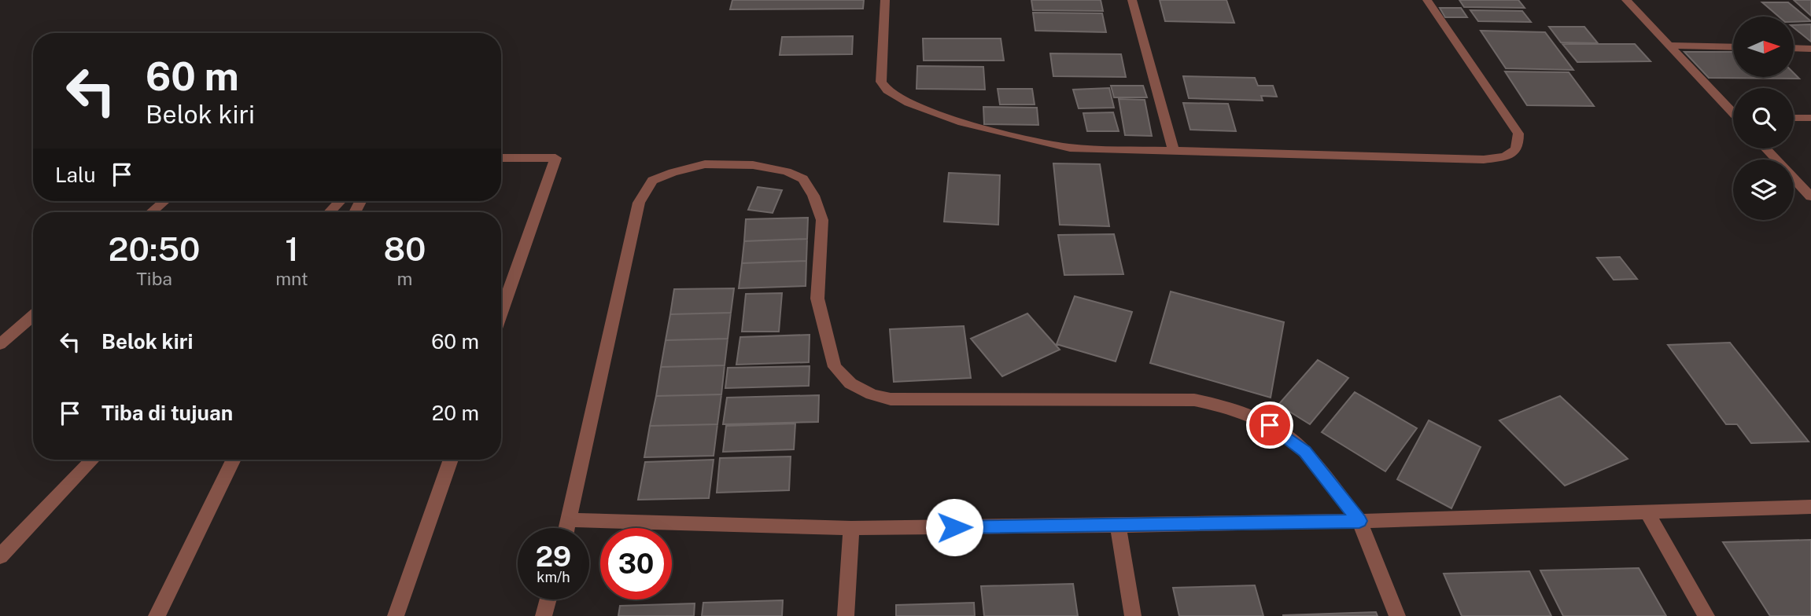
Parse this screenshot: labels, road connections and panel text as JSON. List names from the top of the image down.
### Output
{
  "north": "right",
  "page": {
    "turn": ["60 m", "Belok kiri"],
    "then": "Lalu",
    "eta": [
      "20:50",
      "Tiba",
      "1",
      "mnt",
      "80",
      "m"
    ],
    "list": [
      {
        "name": "Belok kiri",
        "value": "60 m"
      },
      {
        "name": "Tiba di tujuan",
        "value": "20 m"
      }
    ],
    "speed": "29 km/h",
    "limit": "30"
  }
}
